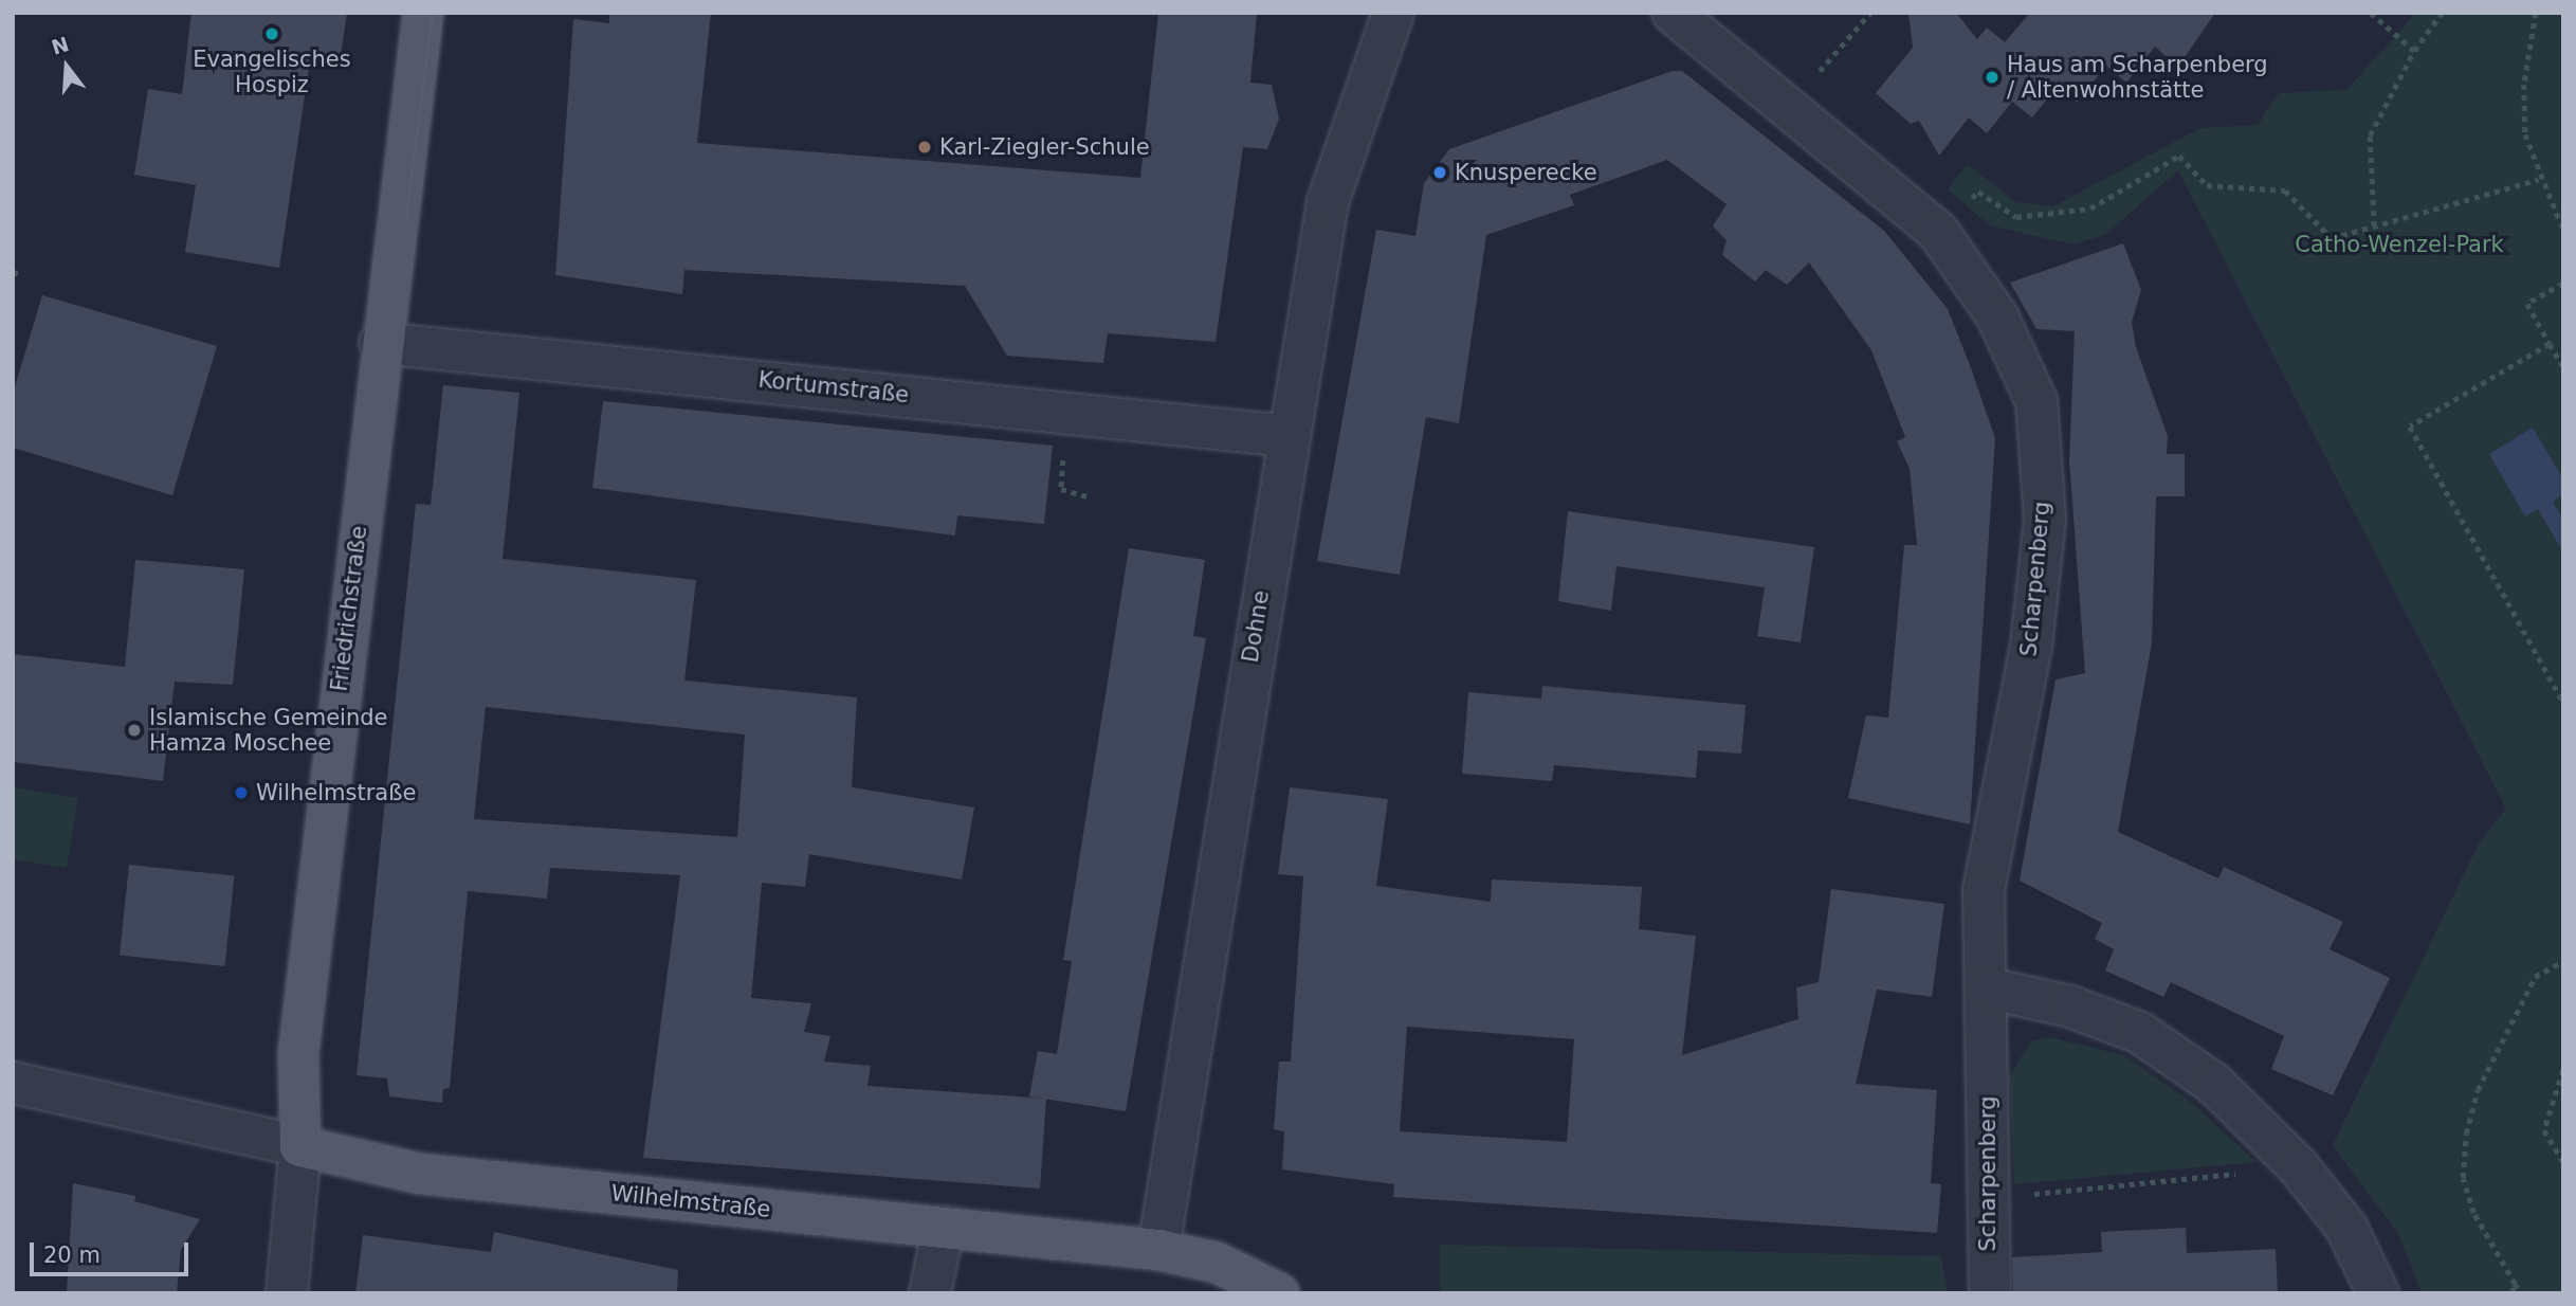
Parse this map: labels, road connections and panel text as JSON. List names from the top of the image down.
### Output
{
  "streets": {
    "main road": ["Friedrichstraße", "Wilhelmstraße"],
    "street": ["Kortumstraße", "Scharpenberg", "Dohne"]
  },
  "crossings": [
    ["Kortumstraße", "Friedrichstraße"],
    ["Kortumstraße", "Dohne"],
    ["Friedrichstraße", "Wilhelmstraße"],
    ["Dohne", "Wilhelmstraße"]
  ],
  "parks": ["Catho-Wenzel-Park"],
  "places": [
    "Evangelisches Hospiz",
    "Haus am Scharpenberg / Altenwohnstätte",
    "Karl-Ziegler-Schule",
    "Knusperecke",
    "Islamische Gemeinde Hamza Moschee",
    "Wilhelmstraße"
  ],
  "scale_bar": "20 m",
  "north": "top"
}
